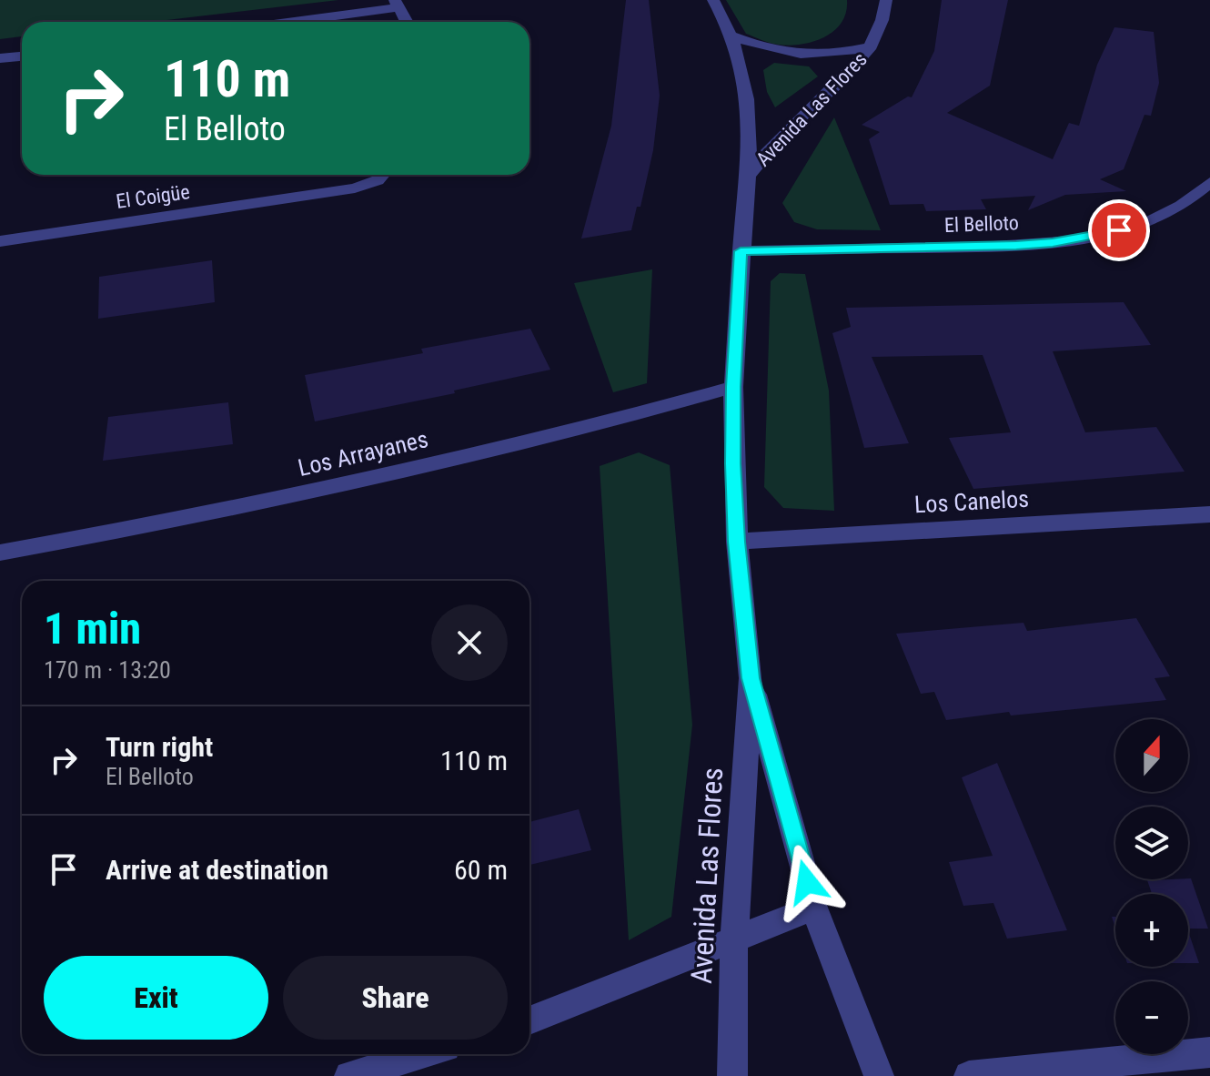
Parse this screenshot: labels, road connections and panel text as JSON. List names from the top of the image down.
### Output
{
  "streets": {
    "street": [
      "Avenida Las Flores",
      "El Coigüe",
      "El Belloto",
      "Los Arrayanes",
      "Los Canelos"
    ]
  },
  "crossings": [
    ["Avenida Las Flores", "El Belloto"],
    ["Avenida Las Flores", "Los Arrayanes"],
    ["Avenida Las Flores", "Los Canelos"]
  ],
  "north": "top",
  "page": {
    "turn": ["110 m", "El Belloto"],
    "heading": ["1 min", "170 m · 13:20"],
    "list": [
      {
        "name": "Turn right",
        "note": "El Belloto",
        "value": "110 m"
      },
      {
        "name": "Arrive at destination",
        "value": "60 m"
      }
    ],
    "map_buttons": ["+", "−"],
    "buttons": ["Exit", "Share"]
  }
}
